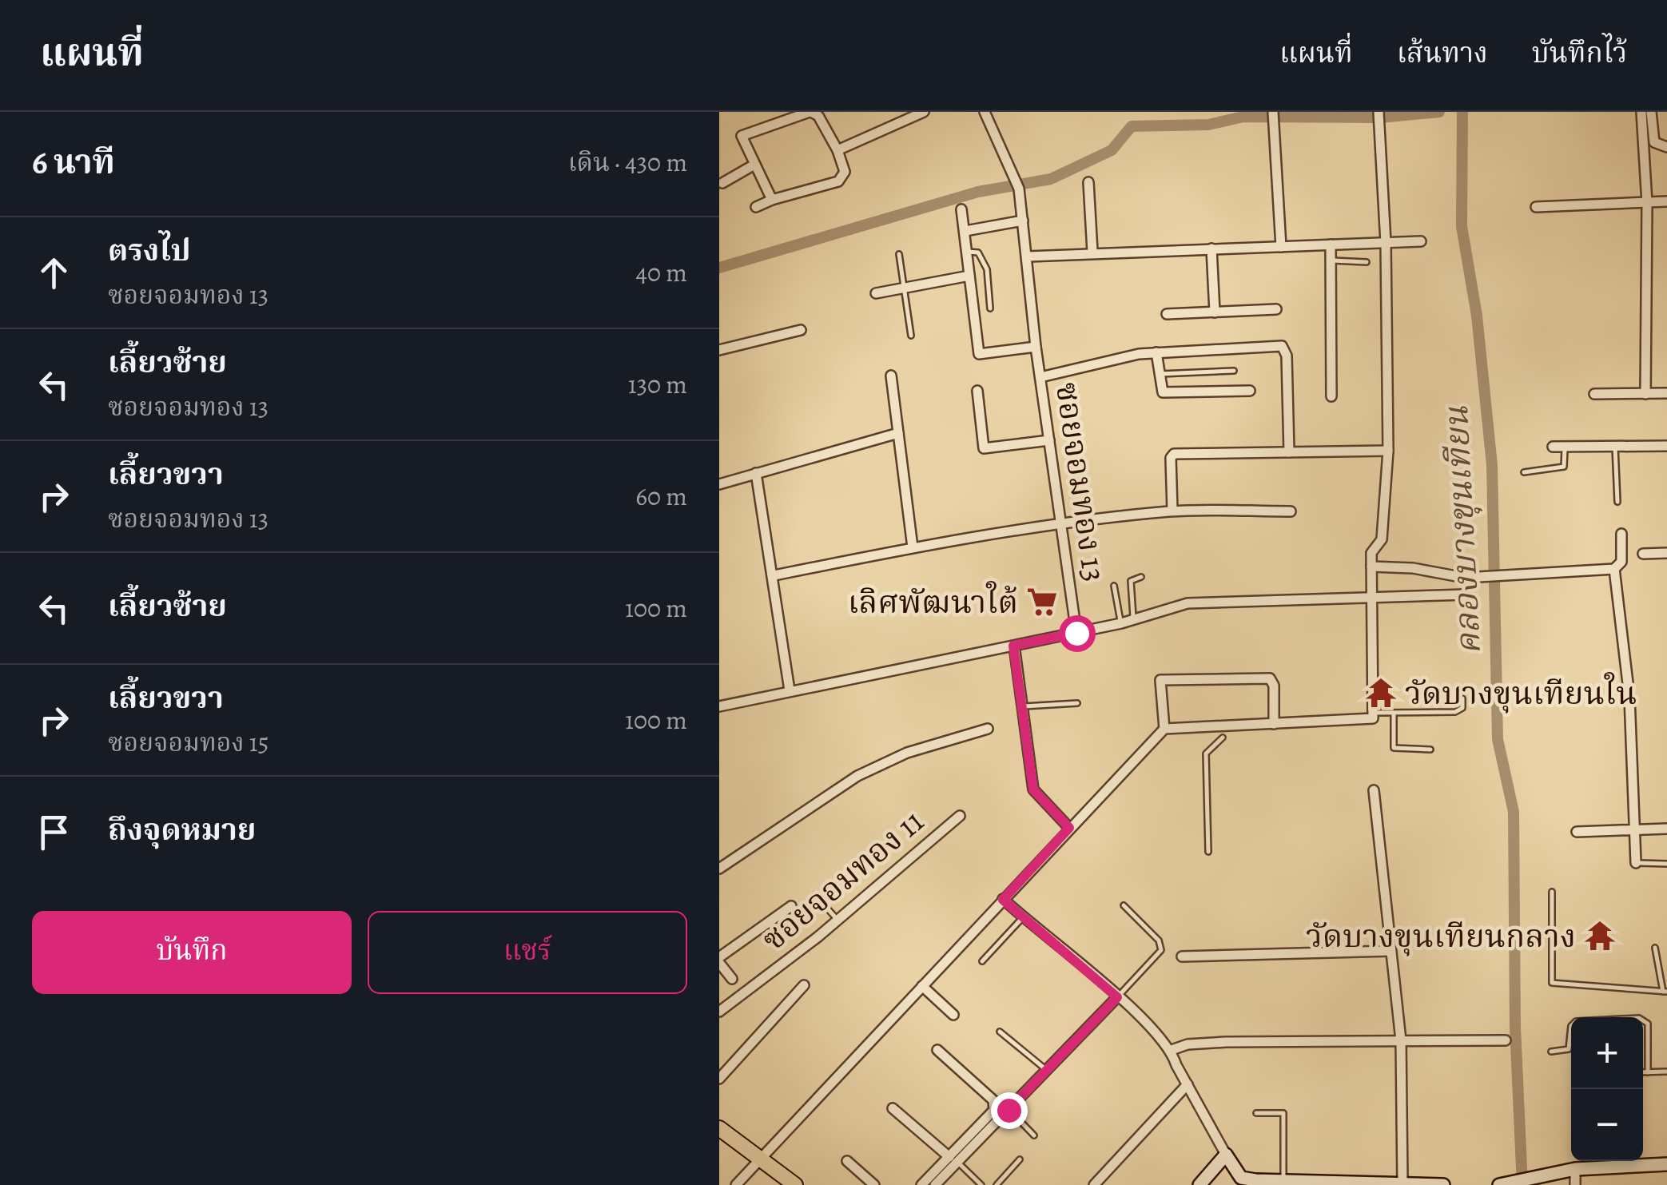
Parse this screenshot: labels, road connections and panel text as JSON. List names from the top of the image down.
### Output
{
  "streets": {
    "street": ["ซอยจอมทอง 13", "ซอยจอมทอง 11"]
  },
  "water": ["คลองบางขุนเทียน"],
  "places": {
    "supermarket": ["เลิศพัฒนาใต้"],
    "temple": ["วัดบางขุนเทียนใน", "วัดบางขุนเทียนกลาง"]
  },
  "page": {
    "header": "แผนที่",
    "nav": ["แผนที่", "เส้นทาง", "บันทึกไว้"],
    "heading": ["6 นาที", "เดิน · 430 m"],
    "list": [
      ["ตรงไป", "ซอยจอมทอง 13", "40 m"],
      ["เลี้ยวซ้าย", "ซอยจอมทอง 13", "130 m"],
      ["เลี้ยวขวา", "ซอยจอมทอง 13", "60 m"],
      ["เลี้ยวซ้าย", "100 m"],
      ["เลี้ยวขวา", "ซอยจอมทอง 15", "100 m"],
      "ถึงจุดหมาย"
    ],
    "buttons": ["บันทึก", "แชร์"],
    "map_buttons": ["+", "−"]
  }
}
